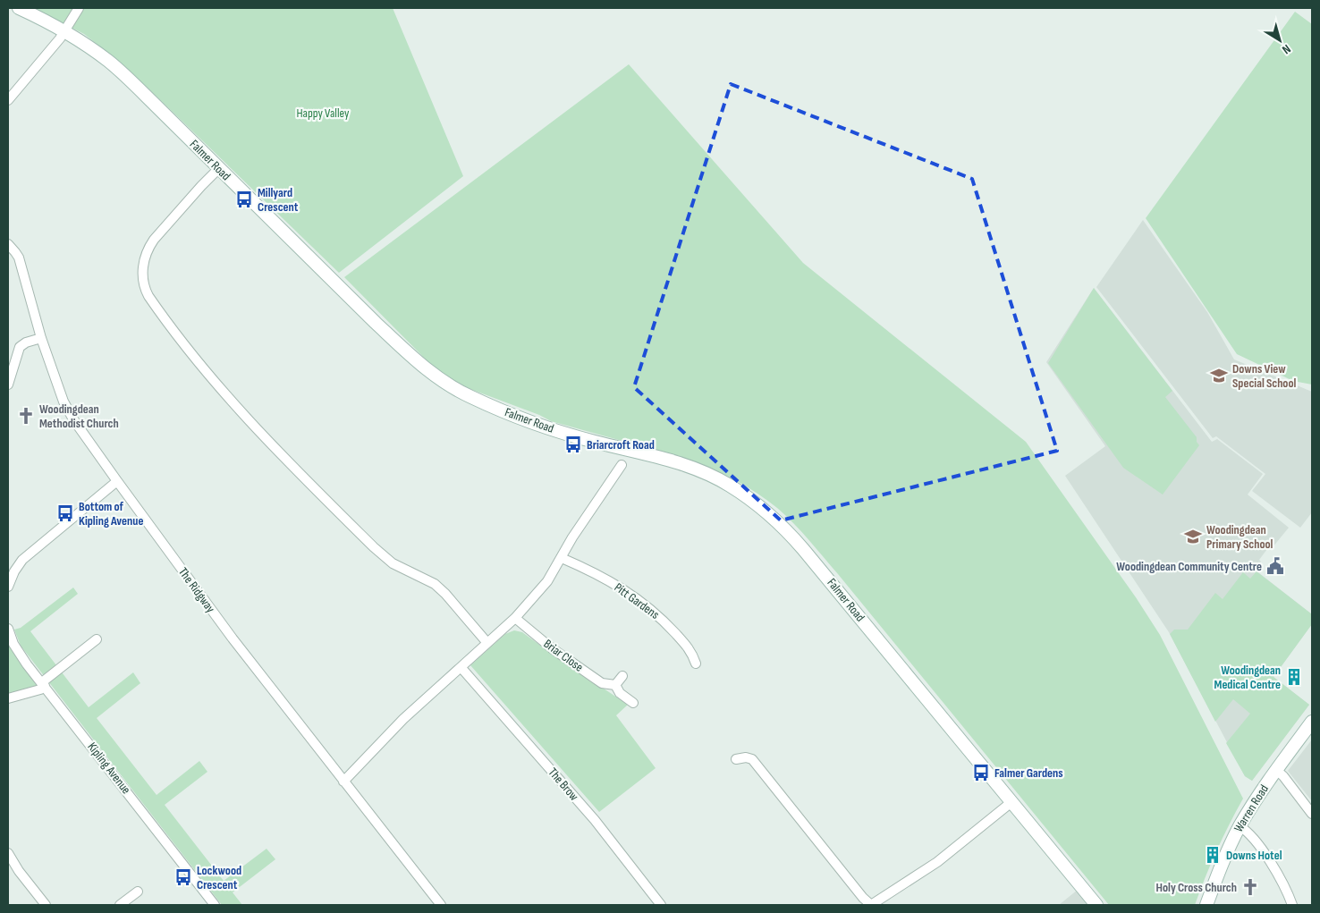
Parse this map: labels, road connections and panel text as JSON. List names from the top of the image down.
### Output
{
  "streets": {
    "main road": ["Falmer Road", "Warren Road"],
    "street": [
      "The Ridgway",
      "Pitt Gardens",
      "Briar Close",
      "Kipling Avenue",
      "The Brow"
    ]
  },
  "parks": ["Happy Valley"],
  "places": {
    "bus stop": [
      "Millyard Crescent",
      "Briarcroft Road",
      "Bottom of Kipling Avenue",
      "Falmer Gardens",
      "Lockwood Crescent"
    ],
    "school or university": ["Downs View Special School", "Woodingdean Primary School"],
    "church": ["Woodingdean Methodist Church", "Holy Cross Church"],
    "public building": ["Woodingdean Community Centre"],
    "building": ["Woodingdean Medical Centre", "Downs Hotel"]
  },
  "north": "bottom right"
}
